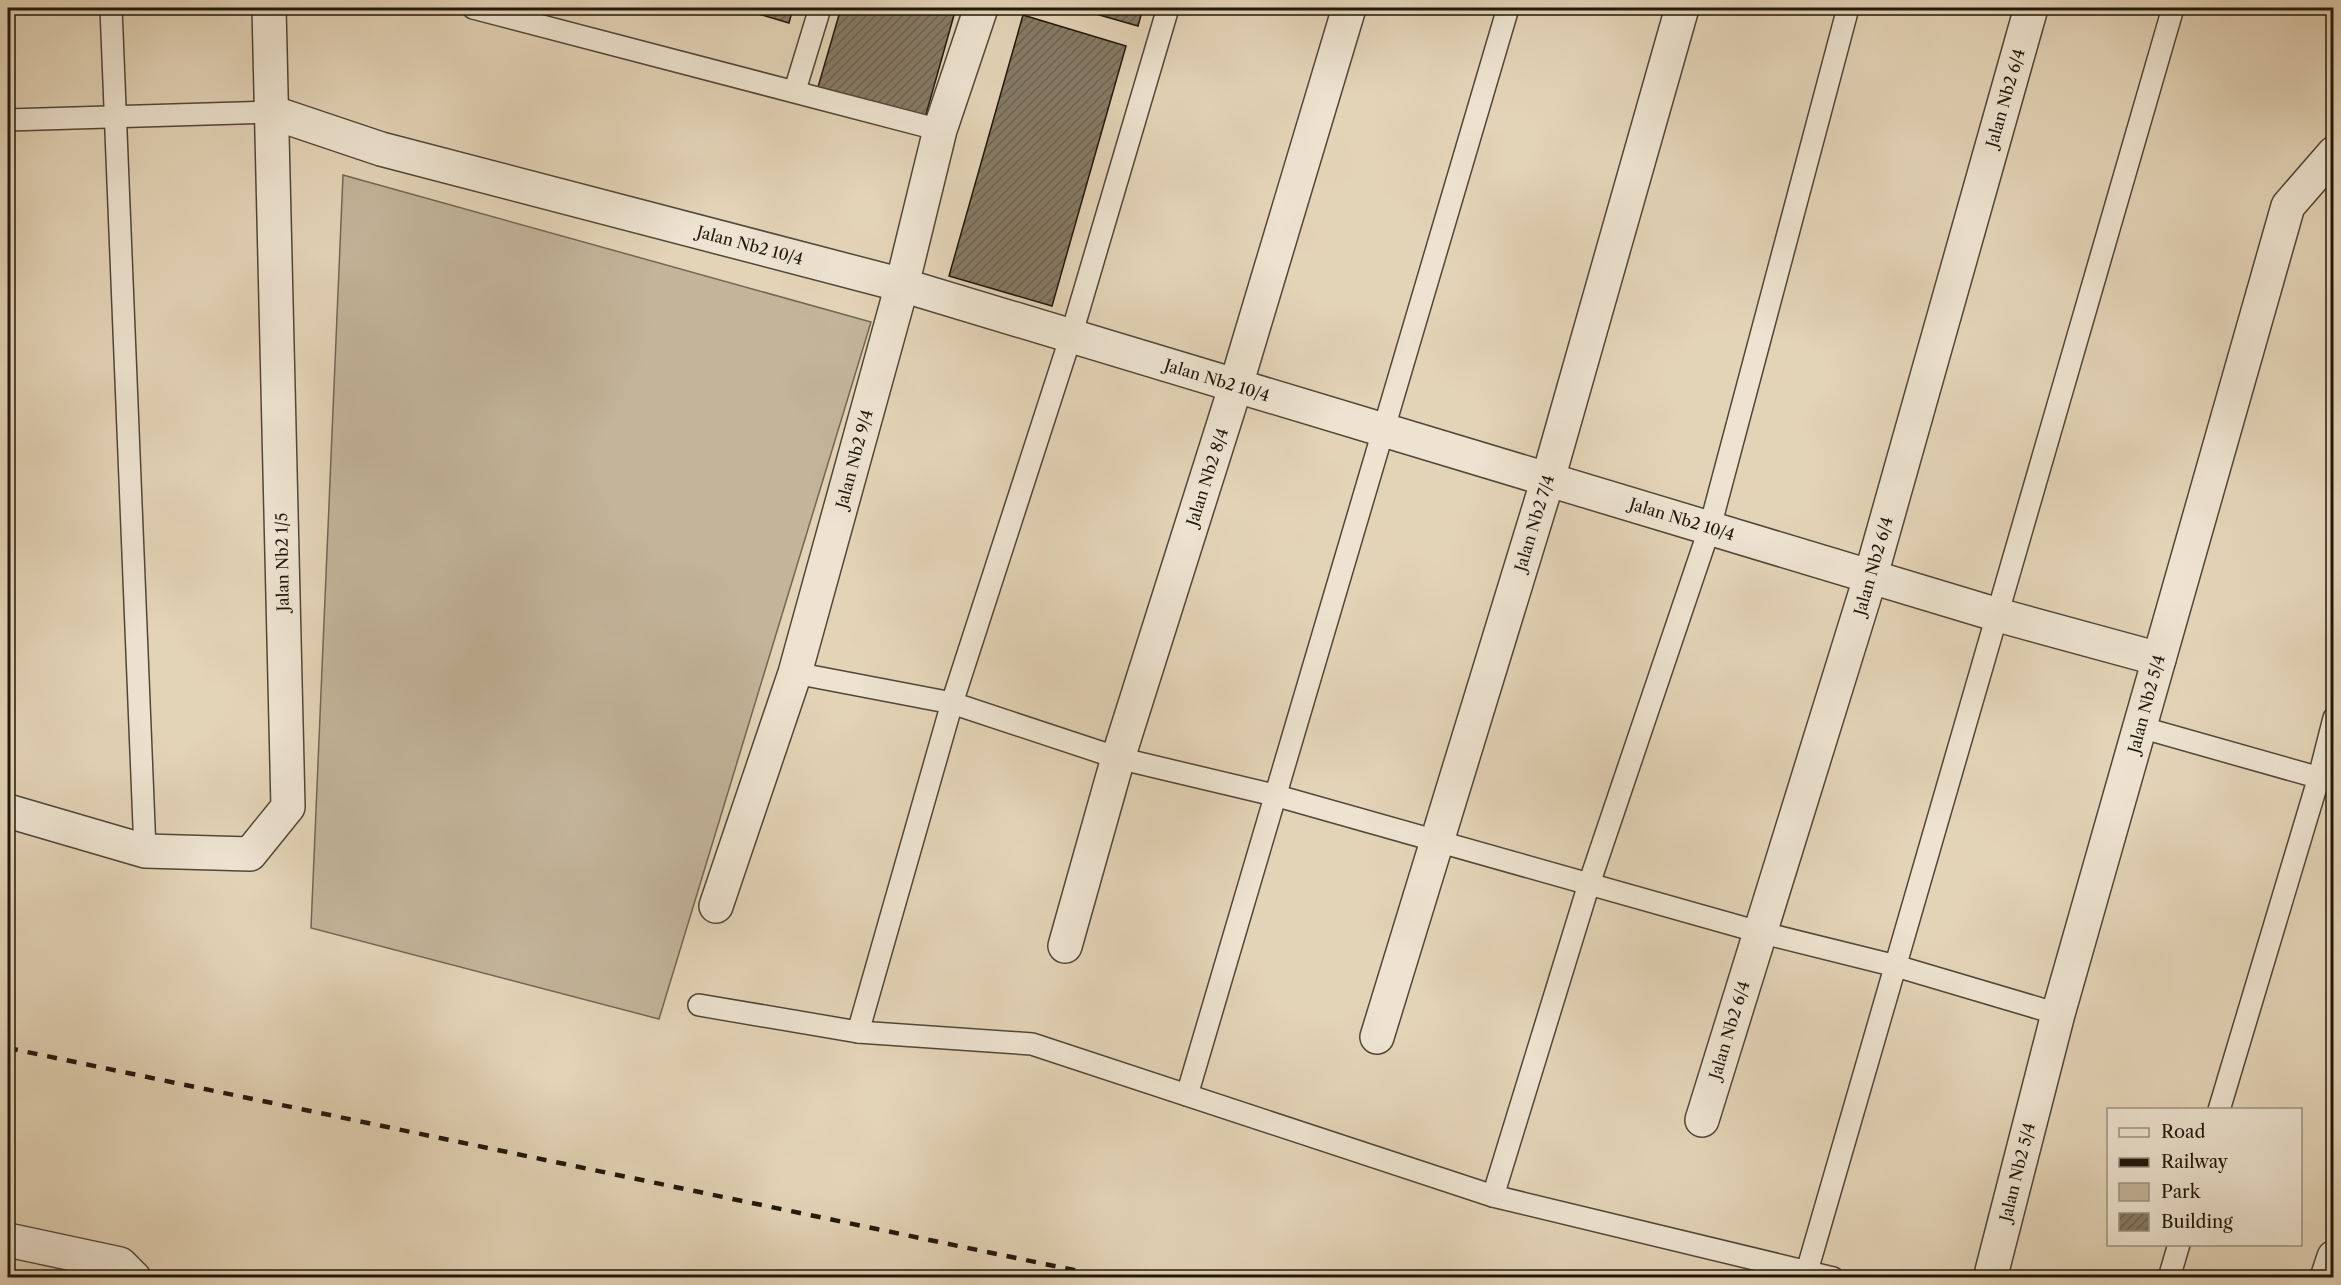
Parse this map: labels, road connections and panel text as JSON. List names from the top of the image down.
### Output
{
  "streets": {
    "street": [
      "Jalan Nb2 6/4",
      "Jalan Nb2 10/4",
      "Jalan Nb2 9/4",
      "Jalan Nb2 8/4",
      "Jalan Nb2 7/4",
      "Jalan Nb2 1/5",
      "Jalan Nb2 5/4"
    ]
  },
  "crossings": [
    ["Jalan Nb2 6/4", "Jalan Nb2 10/4"],
    ["Jalan Nb2 10/4", "Jalan Nb2 9/4"],
    ["Jalan Nb2 10/4", "Jalan Nb2 8/4"],
    ["Jalan Nb2 10/4", "Jalan Nb2 7/4"],
    ["Jalan Nb2 10/4", "Jalan Nb2 1/5"],
    ["Jalan Nb2 10/4", "Jalan Nb2 5/4"]
  ],
  "legend": [
    "Road",
    "Railway",
    "Park",
    "Building"
  ]
}
